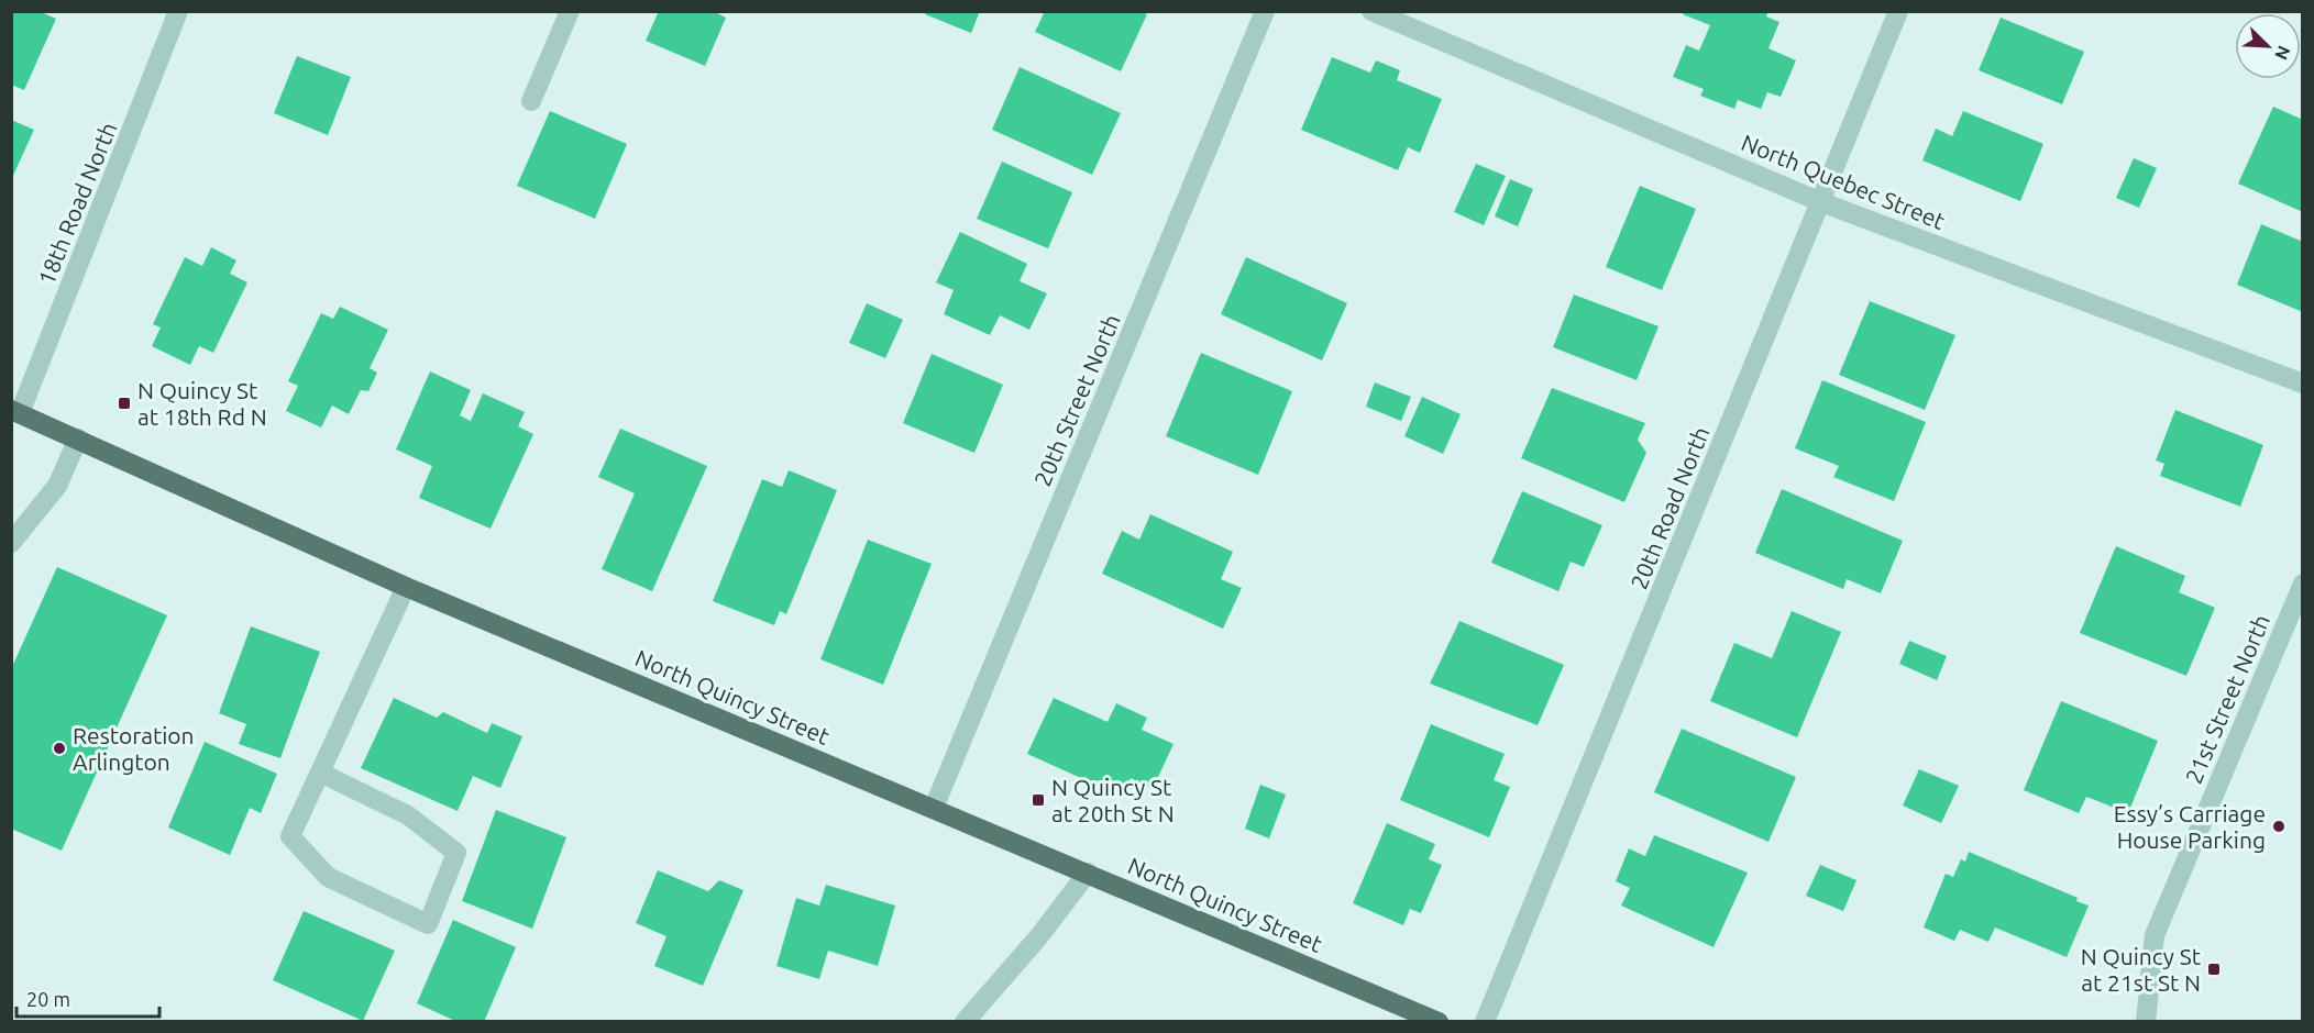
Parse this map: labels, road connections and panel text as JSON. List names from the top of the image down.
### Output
{
  "streets": {
    "main road": ["North Quincy Street"],
    "street": [
      "North Quebec Street",
      "18th Road North",
      "20th Street North",
      "20th Road North",
      "21st Street North"
    ]
  },
  "crossings": [
    ["North Quebec Street", "20th Road North"],
    ["18th Road North", "North Quincy Street"],
    ["20th Street North", "North Quincy Street"]
  ],
  "places": {
    "transit": ["N Quincy St at 18th Rd N", "N Quincy St at 20th St N", "N Quincy St at 21st St N"],
    "other": ["Restoration Arlington", "Essy’s Carriage House Parking"]
  },
  "scale_bar": "20 m",
  "north": "bottom right"
}
